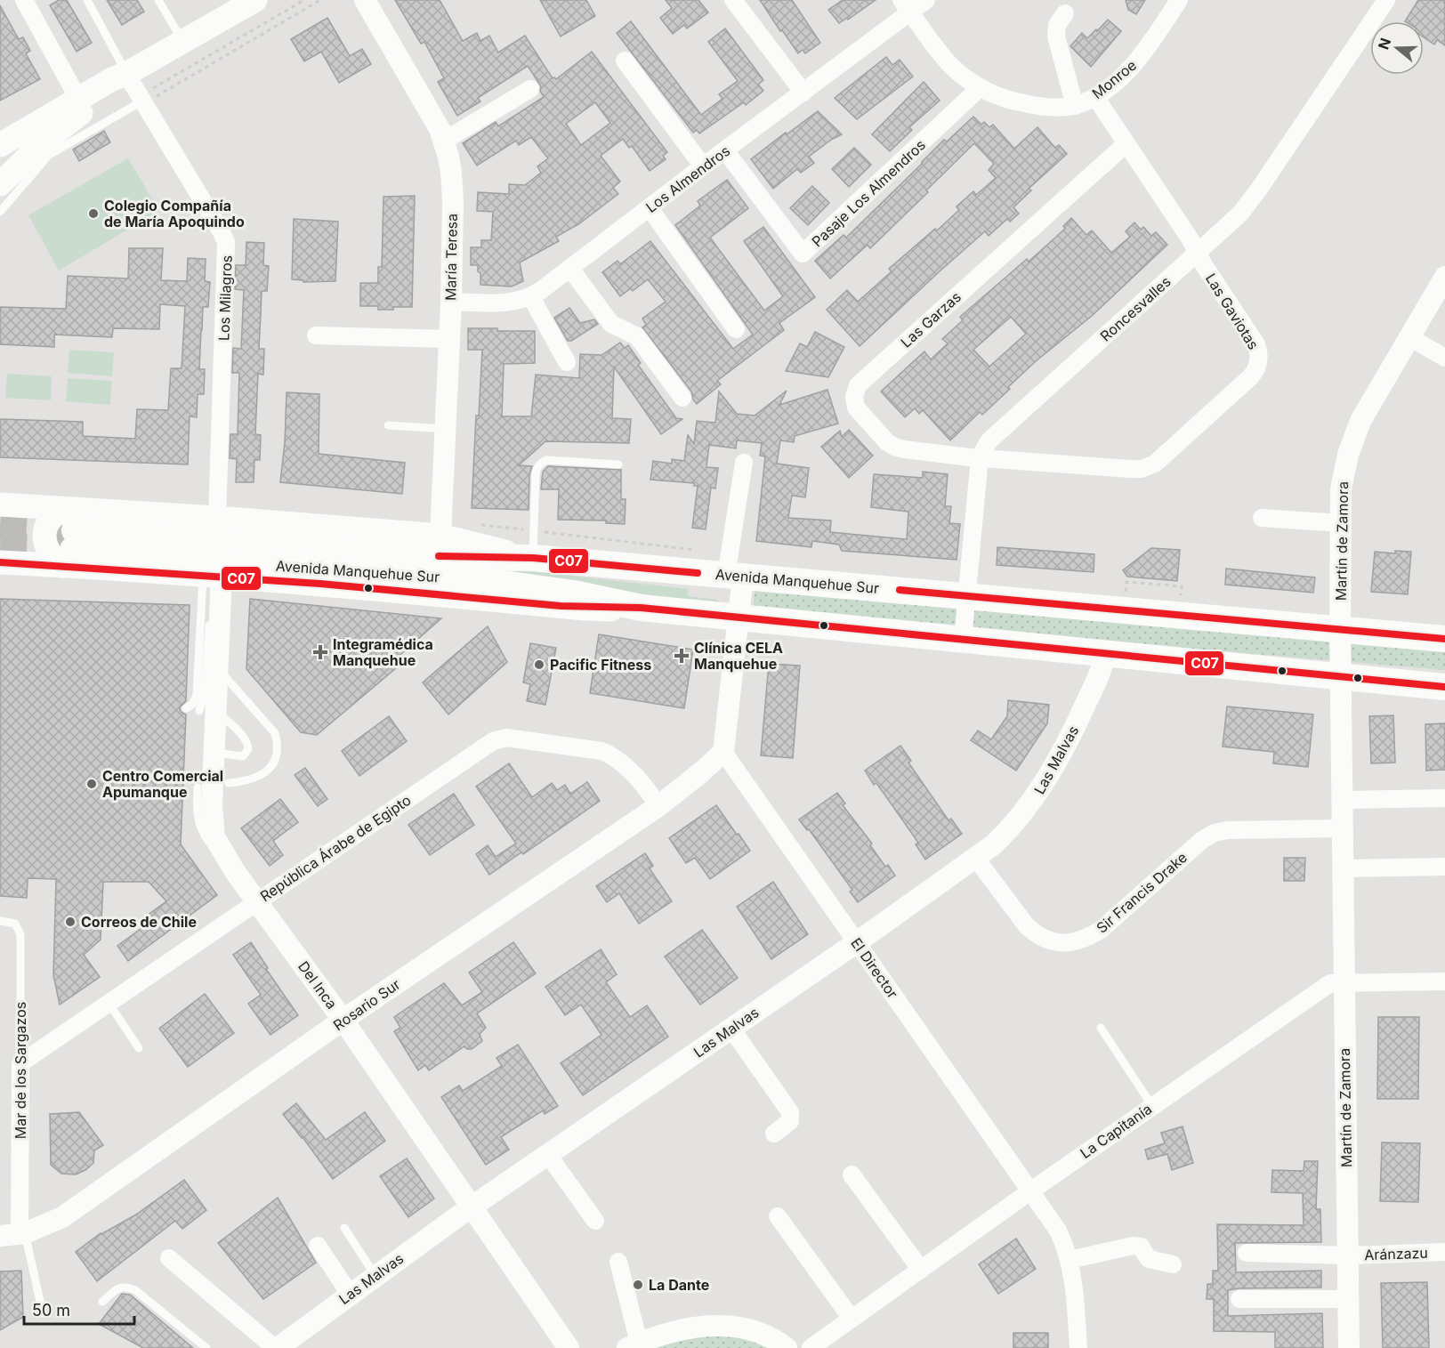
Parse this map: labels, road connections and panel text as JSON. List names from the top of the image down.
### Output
{
  "streets": {
    "main road": ["Avenida Manquehue Sur"],
    "street": [
      "Monroe",
      "Los Almendros",
      "Pasaje Los Almendros",
      "María Teresa",
      "Los Milagros",
      "Roncesvalles",
      "Las Gaviotas",
      "Las Garzas",
      "Martín de Zamora",
      "Las Malvas",
      "República Árabe de Egipto",
      "Sir Francis Drake",
      "El Director",
      "Del Inca",
      "Rosario Sur",
      "Mar de los Sargazos",
      "La Capitanía",
      "Aránzazu"
    ]
  },
  "crossings": [
    ["Monroe", "Los Almendros"],
    ["Monroe", "Pasaje Los Almendros"],
    ["Monroe", "Las Gaviotas"],
    ["Los Almendros", "Pasaje Los Almendros"],
    ["Los Almendros", "María Teresa"],
    ["María Teresa", "Avenida Manquehue Sur"],
    ["Los Milagros", "Avenida Manquehue Sur"],
    ["Roncesvalles", "Las Gaviotas"],
    ["Roncesvalles", "Las Garzas"],
    ["Roncesvalles", "Avenida Manquehue Sur"],
    ["Las Gaviotas", "Las Garzas"],
    ["Martín de Zamora", "Avenida Manquehue Sur"],
    ["Martín de Zamora", "Sir Francis Drake"],
    ["Martín de Zamora", "La Capitanía"],
    ["Martín de Zamora", "Aránzazu"],
    ["Avenida Manquehue Sur", "Las Malvas"],
    ["Avenida Manquehue Sur", "Del Inca"],
    ["Las Malvas", "Sir Francis Drake"],
    ["Las Malvas", "El Director"],
    ["Las Malvas", "Del Inca"],
    ["República Árabe de Egipto", "Del Inca"],
    ["República Árabe de Egipto", "Rosario Sur"],
    ["República Árabe de Egipto", "Mar de los Sargazos"],
    ["El Director", "Rosario Sur"],
    ["El Director", "La Capitanía"],
    ["Del Inca", "Rosario Sur"],
    ["Rosario Sur", "Mar de los Sargazos"]
  ],
  "places": {
    "other": [
      "Colegio Compañía de María Apoquindo",
      "Pacific Fitness",
      "Centro Comercial Apumanque",
      "Correos de Chile",
      "La Dante"
    ],
    "health": ["Integramédica Manquehue", "Clínica CELA Manquehue"]
  },
  "lines": ["transit line C07"],
  "scale_bar": "50 m",
  "north": "left"
}
